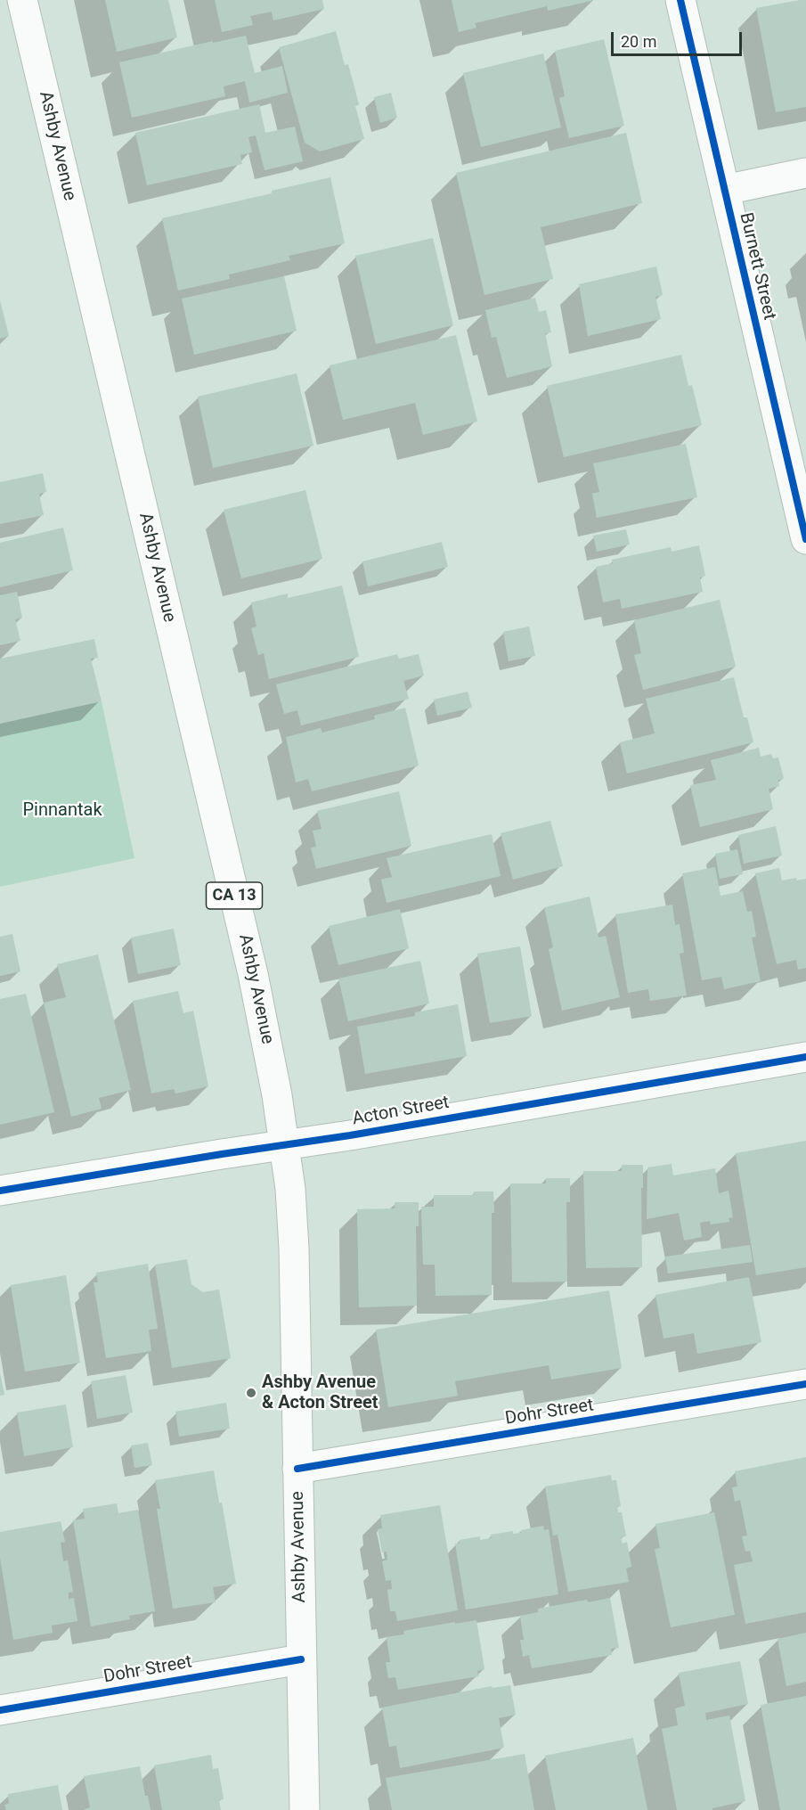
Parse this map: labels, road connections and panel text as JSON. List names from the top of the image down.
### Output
{
  "streets": {
    "street": [
      "Ashby Avenue",
      "Burnett Street",
      "CA 13",
      "Acton Street",
      "Dohr Street"
    ]
  },
  "crossings": [
    ["Ashby Avenue", "Acton Street"],
    ["Ashby Avenue", "Dohr Street"]
  ],
  "parks": ["Pinnantak"],
  "places": ["Ashby Avenue & Acton Street"],
  "scale_bar": "20 m"
}
